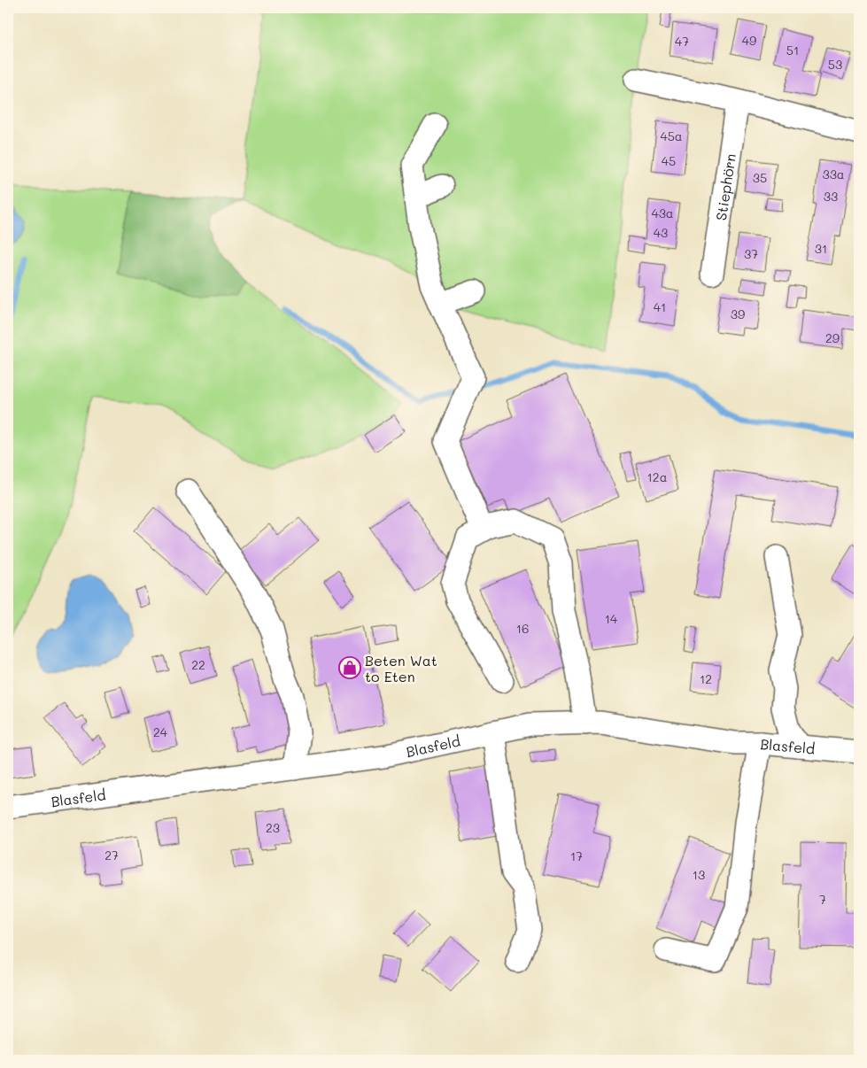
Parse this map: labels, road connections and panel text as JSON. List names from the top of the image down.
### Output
{
  "streets": {
    "street": ["Stiephörn", "Blasfeld"]
  },
  "places": {
    "shop": ["Beten Wat to Eten"]
  },
  "house_numbers": [
    "49",
    "47",
    "51",
    "53",
    "45a",
    "45",
    "33a",
    "35",
    "33",
    "43a",
    "43",
    "31",
    "37",
    "41",
    "39",
    "29",
    "12a",
    "14",
    "16",
    "22",
    "12",
    "24",
    "23",
    "27",
    "17",
    "13",
    "7"
  ]
}
